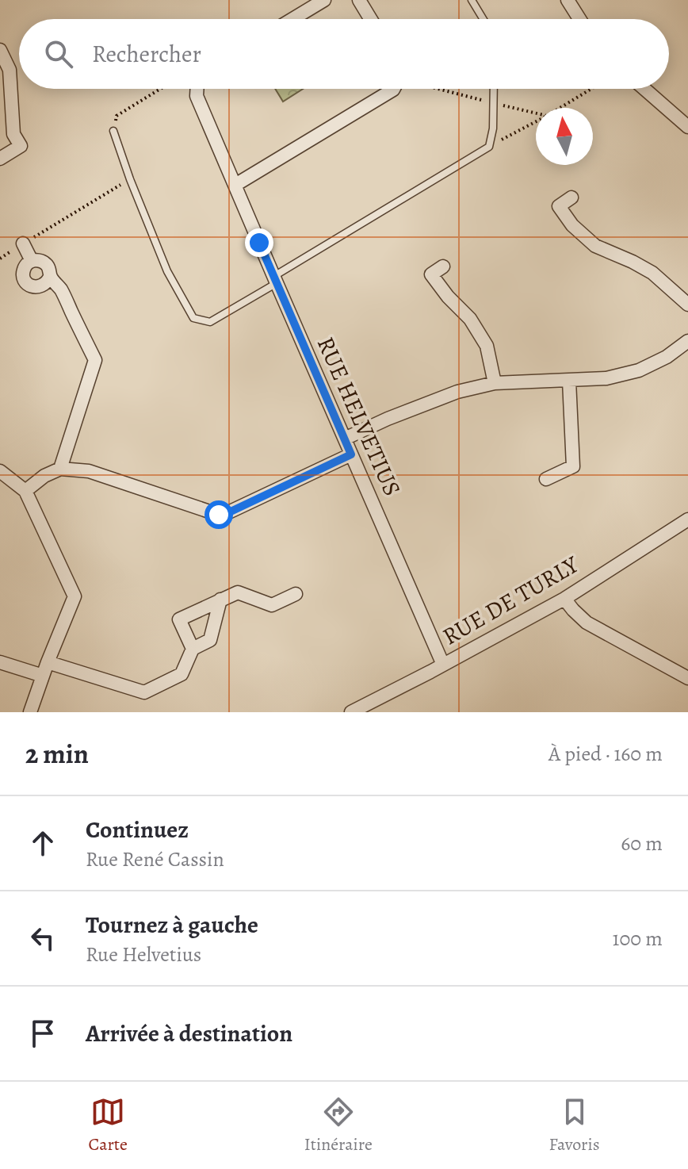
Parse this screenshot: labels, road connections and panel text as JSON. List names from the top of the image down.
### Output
{
  "streets": {
    "street": ["RUE HELVETIUS", "RUE DE TURLY"]
  },
  "crossings": [
    ["RUE HELVETIUS", "RUE DE TURLY"]
  ],
  "north": "top",
  "page": {
    "search": "Rechercher",
    "heading": ["2 min", "À pied · 160 m"],
    "list": [
      ["Continuez", "Rue René Cassin", "60 m"],
      ["Tournez à gauche", "Rue Helvetius", "100 m"],
      "Arrivée à destination"
    ],
    "nav": ["Carte", "Itinéraire", "Favoris"]
  }
}
